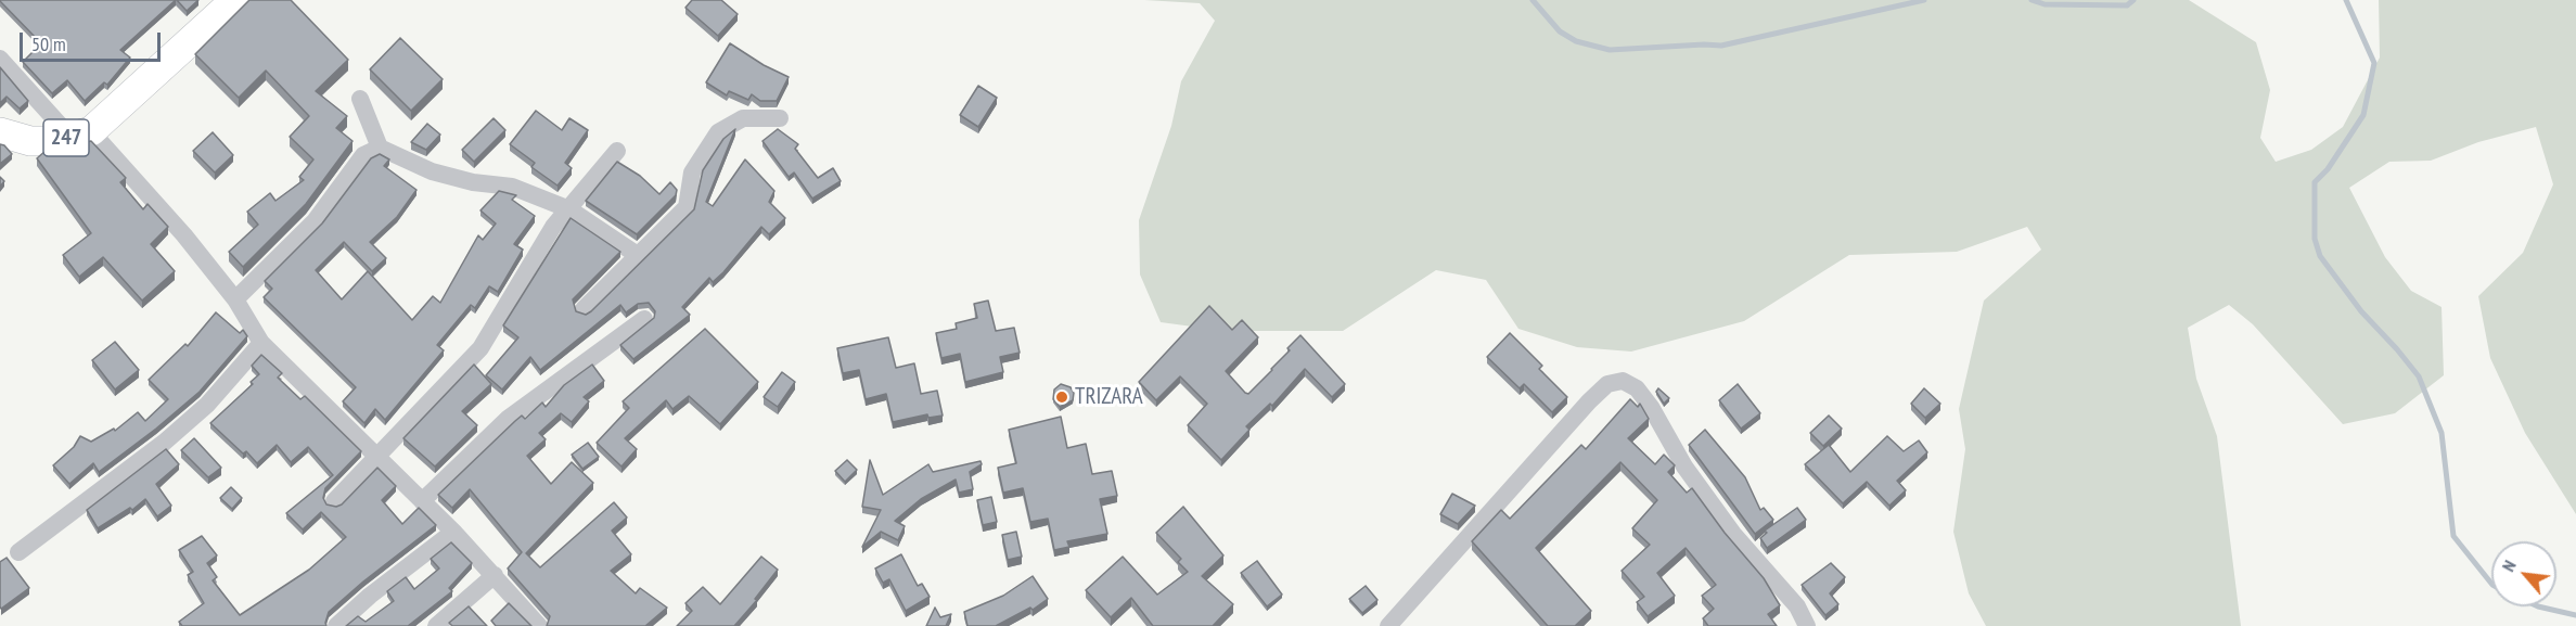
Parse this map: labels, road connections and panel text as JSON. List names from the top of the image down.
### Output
{
  "streets": {
    "main road": ["247"]
  },
  "places": ["TRIZARA"],
  "scale_bar": "50 m",
  "north": "top left"
}
